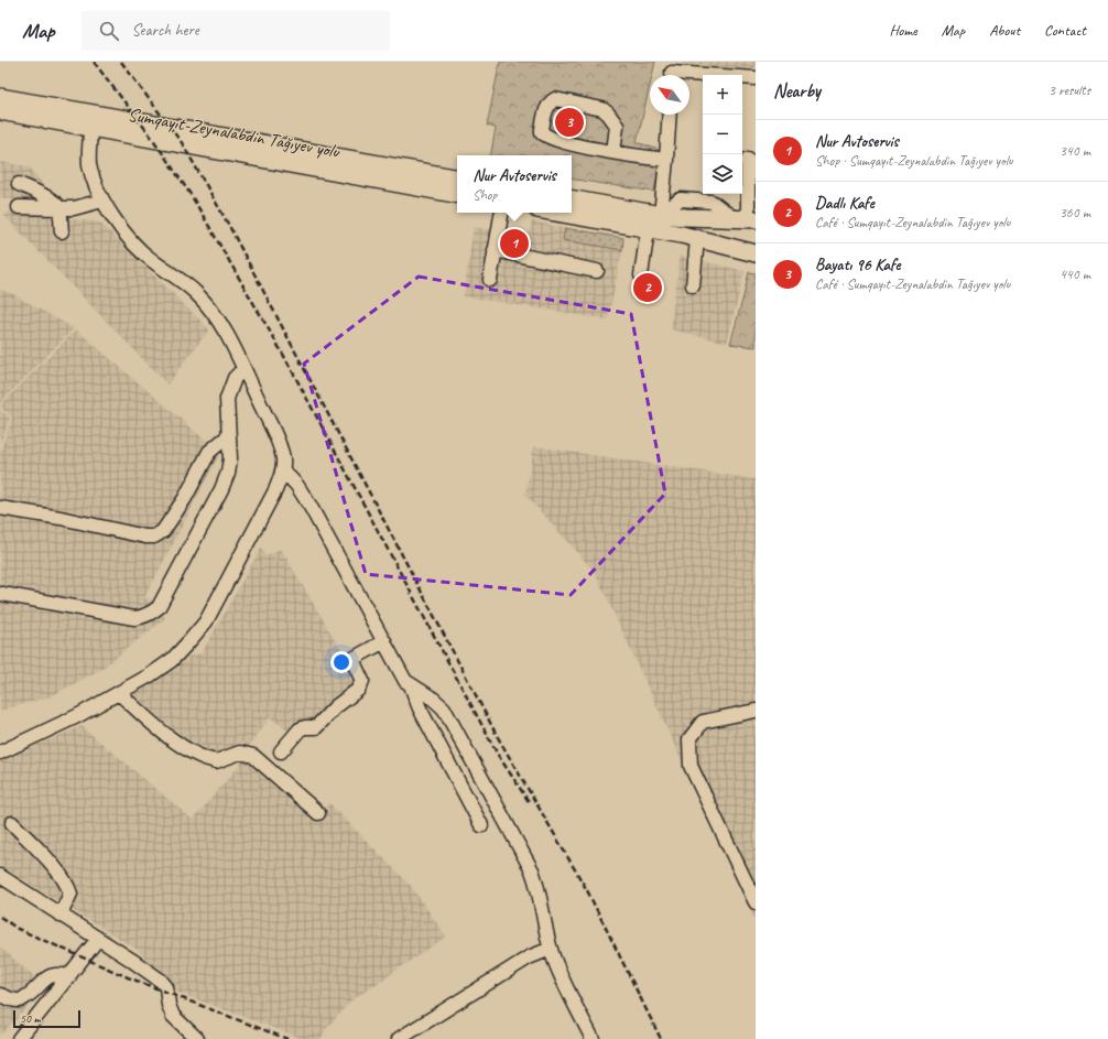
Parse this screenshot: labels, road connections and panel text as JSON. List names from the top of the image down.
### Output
{
  "streets": {
    "main road": ["Sumqayıt-Zeynalabdin Tağıyev yolu"]
  },
  "scale_bar": "50 m",
  "north": "top left",
  "page": {
    "header": "Map",
    "search": "Search here",
    "nav": [
      "Home",
      "Map",
      "About",
      "Contact"
    ],
    "heading": ["Nearby", "3 results"],
    "map_buttons": ["+", "−"],
    "pins": ["3", "1", "2"],
    "list": [
      {
        "mark": "1",
        "name": "Nur Avtoservis",
        "note": "Shop · Sumqayıt-Zeynalabdin Tağıyev yolu",
        "value": "340 m"
      },
      {
        "mark": "2",
        "name": "Dadlı Kafe",
        "note": "Café · Sumqayıt-Zeynalabdin Tağıyev yolu",
        "value": "360 m"
      },
      {
        "mark": "3",
        "name": "Bayatı 96 Kafe",
        "note": "Café · Sumqayıt-Zeynalabdin Tağıyev yolu",
        "value": "440 m"
      }
    ],
    "popup": ["Nur Avtoservis", "Shop"],
    "scale": "50 m"
  }
}
